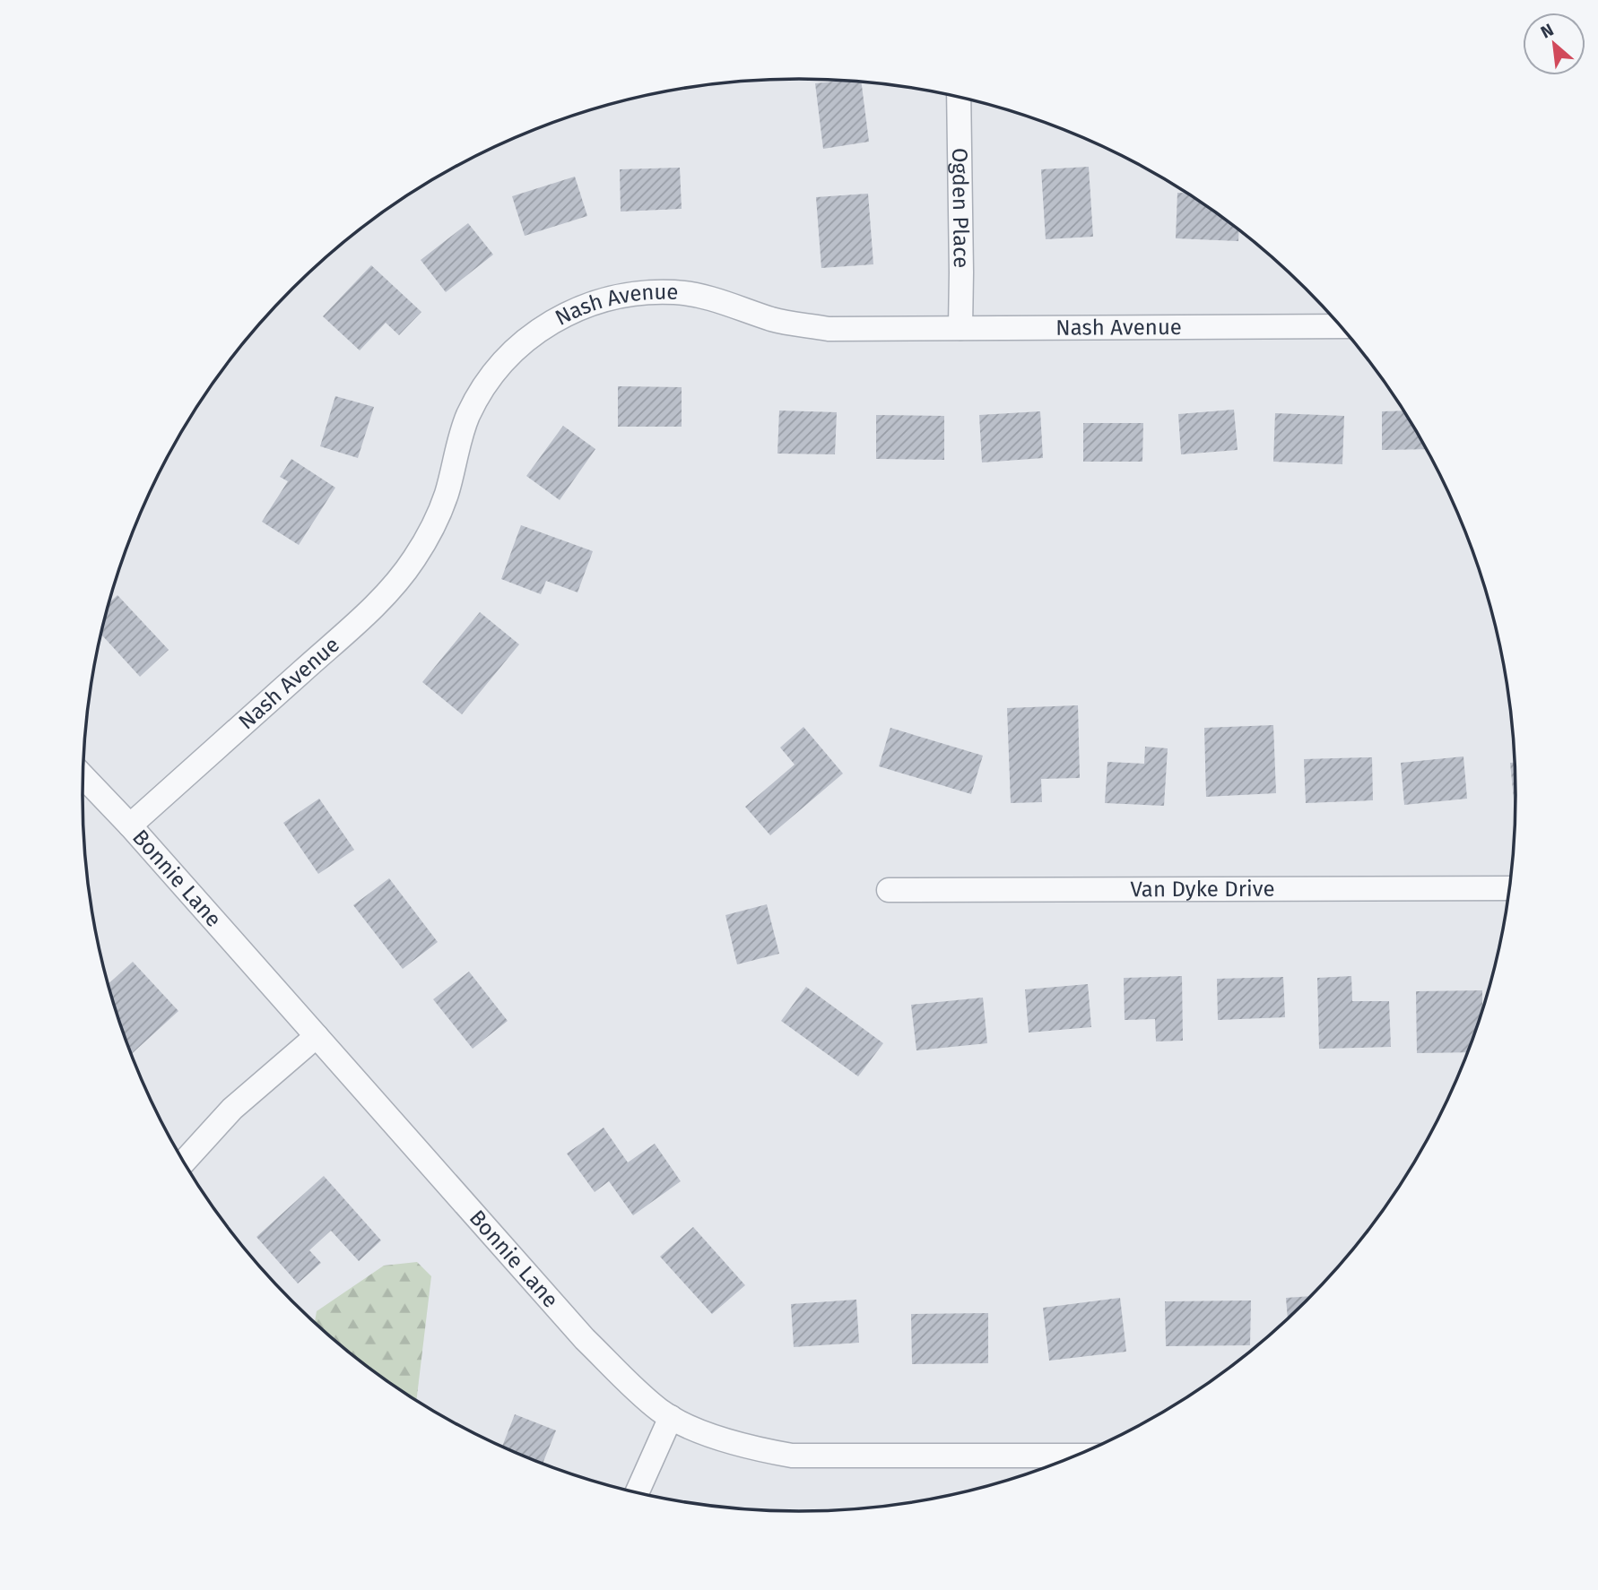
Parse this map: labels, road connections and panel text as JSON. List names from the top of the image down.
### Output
{
  "streets": {
    "street": [
      "Ogden Place",
      "Nash Avenue",
      "Bonnie Lane",
      "Van Dyke Drive"
    ]
  },
  "crossings": [
    ["Ogden Place", "Nash Avenue"],
    ["Nash Avenue", "Bonnie Lane"]
  ],
  "north": "top left"
}
